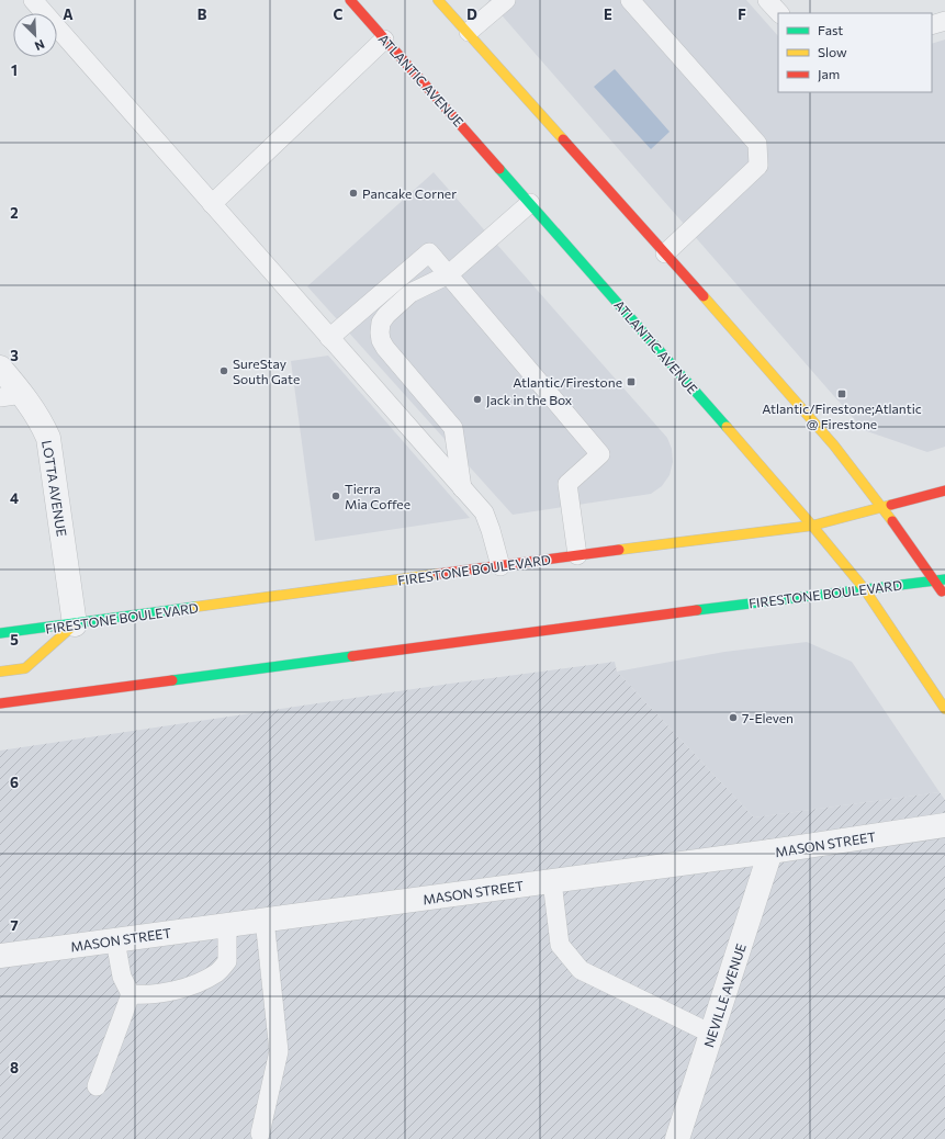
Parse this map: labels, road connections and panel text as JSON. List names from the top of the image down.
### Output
{
  "streets": {
    "main road": ["ATLANTIC AVENUE", "FIRESTONE BOULEVARD"],
    "street": ["LOTTA AVENUE", "MASON STREET", "NEVILLE AVENUE"]
  },
  "crossings": [
    ["ATLANTIC AVENUE", "FIRESTONE BOULEVARD"],
    ["LOTTA AVENUE", "FIRESTONE BOULEVARD"],
    ["MASON STREET", "NEVILLE AVENUE"]
  ],
  "places": {
    "other": [
      "Pancake Corner",
      "SureStay South Gate",
      "Jack in the Box",
      "Tierra Mia Coffee",
      "7-Eleven"
    ],
    "transit": ["Atlantic/Firestone", "Atlantic/Firestone;Atlantic @ Firestone"]
  },
  "legend": ["Fast", "Slow", "Jam"],
  "north": "bottom right",
  "grid": {
    "columns": [
      "A",
      "B",
      "C",
      "D",
      "E",
      "F"
    ],
    "rows": [
      "1",
      "2",
      "3",
      "4",
      "5",
      "6",
      "7",
      "8"
    ]
  }
}
